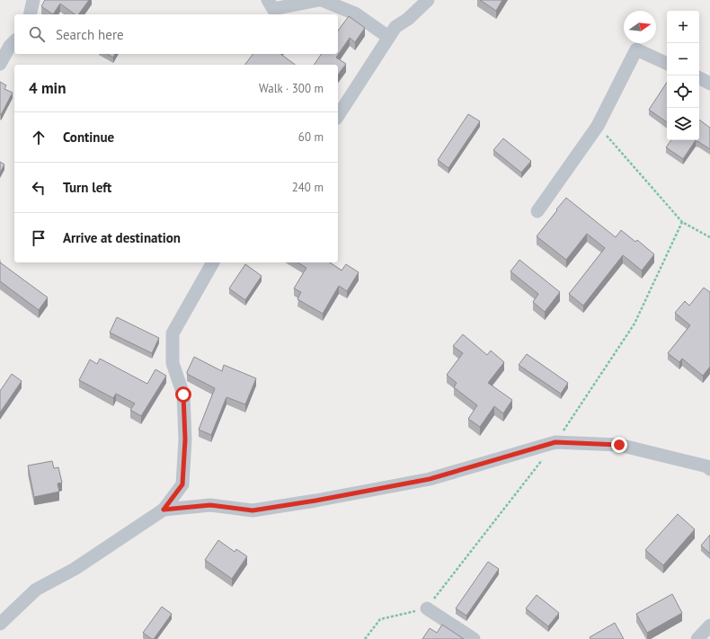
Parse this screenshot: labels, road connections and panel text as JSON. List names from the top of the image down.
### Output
{
  "north": "right",
  "page": {
    "map_buttons": ["+", "−"],
    "search": "Search here",
    "heading": ["4 min", "Walk · 300 m"],
    "list": [
      ["Continue", "60 m"],
      ["Turn left", "240 m"],
      "Arrive at destination"
    ]
  }
}
